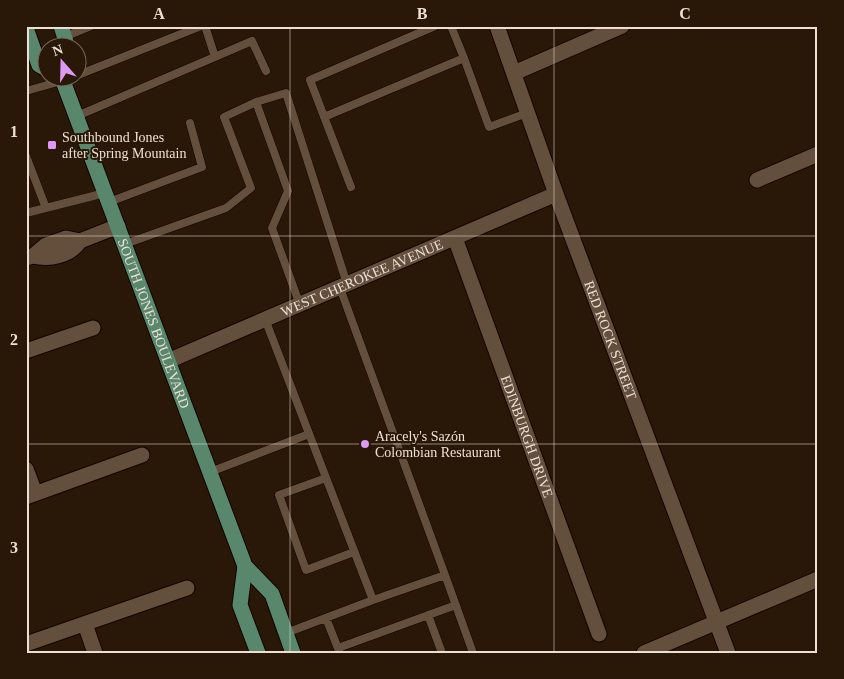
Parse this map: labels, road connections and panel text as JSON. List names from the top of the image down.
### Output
{
  "streets": {
    "main road": ["SOUTH JONES BOULEVARD"],
    "street": ["WEST CHEROKEE AVENUE", "RED ROCK STREET", "EDINBURGH DRIVE"]
  },
  "crossings": [
    ["WEST CHEROKEE AVENUE", "SOUTH JONES BOULEVARD"],
    ["WEST CHEROKEE AVENUE", "RED ROCK STREET"],
    ["WEST CHEROKEE AVENUE", "EDINBURGH DRIVE"]
  ],
  "places": {
    "transit": ["Southbound Jones after Spring Mountain"],
    "other": ["Aracely's Sazón Colombian Restaurant"]
  },
  "north": "top",
  "grid": {
    "columns": ["A", "B", "C"],
    "rows": ["1", "2", "3"]
  }
}
